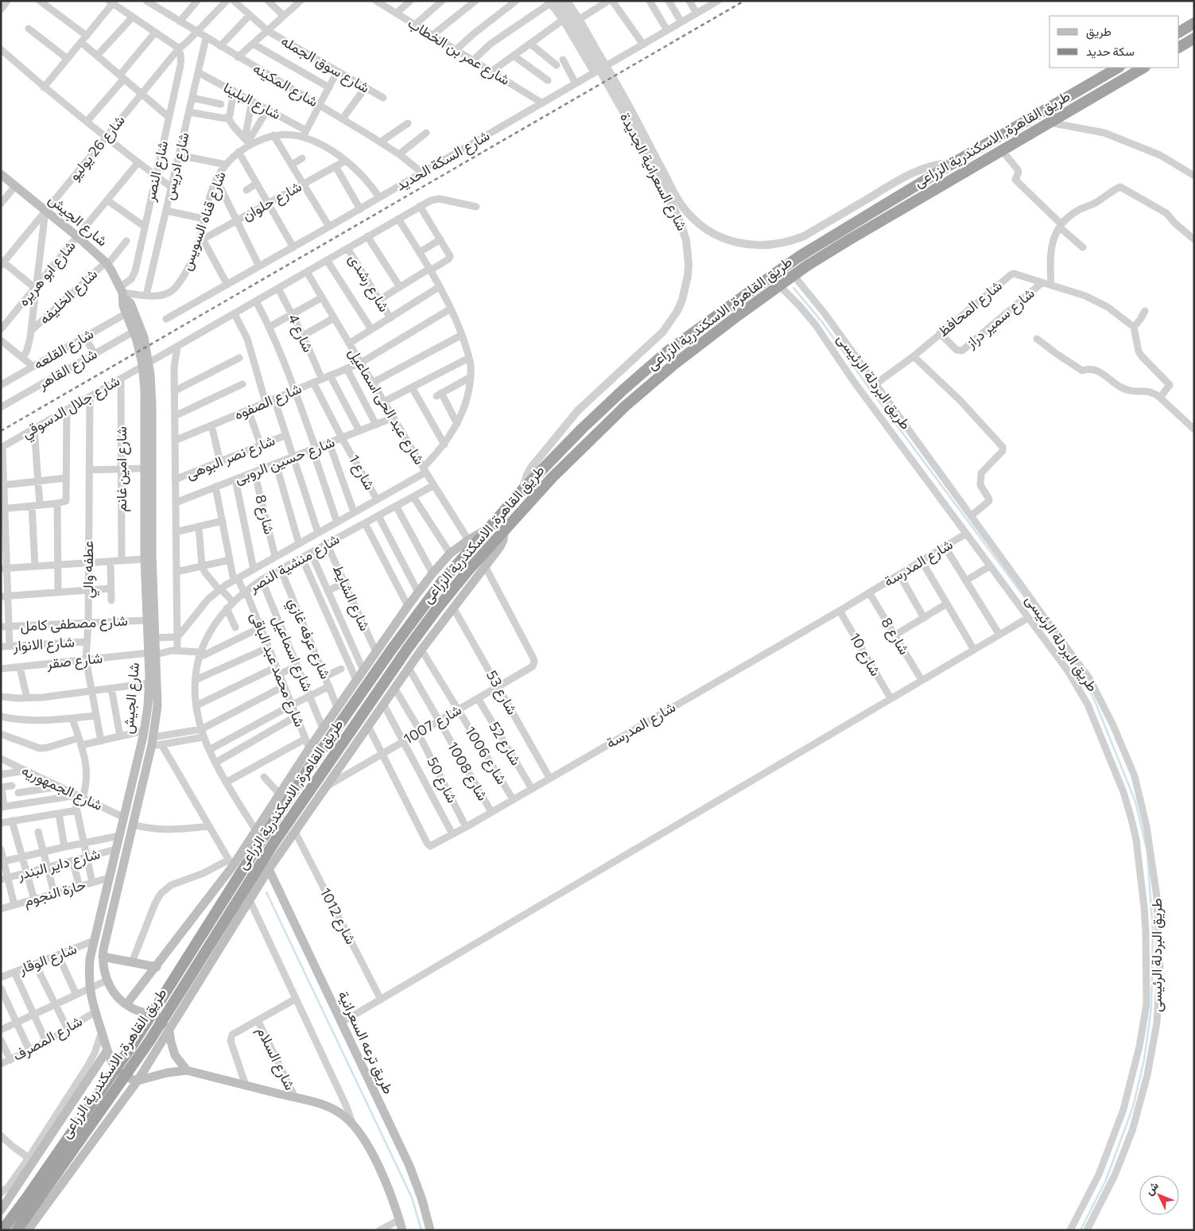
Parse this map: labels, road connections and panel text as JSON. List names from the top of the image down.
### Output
{
  "streets": {
    "highway": ["طريق القاهرة, الاسكندرية الزراعى"],
    "main road": ["شارع الجيش", "طريق ترعه السعرانية"],
    "street": [
      "شارع عمر بن الخطاب",
      "شارع سوق الجمله",
      "شارع المكينه",
      "شارع البلينا",
      "شارع 26 يوليو",
      "شارع السكة الحديد",
      "شارع ادريس",
      "شارع النصر",
      "شارع السعرانية الجديدة",
      "شارع حلوان",
      "شارع قناه السويس",
      "شارع ابو هريره",
      "شارع رشدى",
      "شارع الخليفه",
      "شارع المحافظ",
      "شارع سمير دراز",
      "شارع 4",
      "شارع القلعه",
      "شارع القاهر",
      "طريق البردلة الرئيسى",
      "شارع الصفوه",
      "شارع عبد الحى اسماعيل",
      "شارع جلال الدسوقي",
      "شارع نصر البوهى",
      "شارع حسين الروبى",
      "شارع امين غانم",
      "شارع 1",
      "شارع 8",
      "شارع منشية النصر",
      "شارع المدرسة",
      "عطفه والي",
      "شارع الشايط",
      "شارع مصطفى كامل",
      "شارع عرفه غازي",
      "شارع الانوار",
      "شارع اسماعيل",
      "شارع 10",
      "شارع صقر",
      "شارع محمد عبد الباقى",
      "شارع 53",
      "شارع 1007",
      "شارع 52",
      "شارع 1006",
      "شارع 1008",
      "شارع 50",
      "شارع الجمهوريه",
      "شارع داير البندر",
      "حارة النجوم",
      "شارع 1012",
      "شارع الوقار",
      "شارع المصرف",
      "شارع السلام"
    ]
  },
  "crossings": [
    ["شارع عمر بن الخطاب", "شارع السكة الحديد"],
    ["شارع المكينه", "شارع 26 يوليو"],
    ["شارع المكينه", "شارع السكة الحديد"],
    ["شارع المكينه", "شارع ادريس"],
    ["شارع البلينا", "شارع ادريس"],
    ["طريق القاهرة, الاسكندرية الزراعى", "شارع السعرانية الجديدة"],
    ["طريق القاهرة, الاسكندرية الزراعى", "طريق البردلة الرئيسى"],
    ["طريق القاهرة, الاسكندرية الزراعى", "شارع منشية النصر"],
    ["شارع 26 يوليو", "شارع النصر"],
    ["شارع 26 يوليو", "شارع الجيش"],
    ["شارع السكة الحديد", "شارع الجيش"],
    ["شارع السكة الحديد", "شارع قناه السويس"],
    ["شارع السكة الحديد", "شارع رشدى"],
    ["شارع السكة الحديد", "شارع 4"],
    ["شارع السكة الحديد", "شارع عبد الحى اسماعيل"],
    ["شارع السكة الحديد", "شارع جلال الدسوقي"],
    ["شارع السكة الحديد", "شارع منشية النصر"],
    ["شارع ادريس", "شارع قناه السويس"],
    ["شارع النصر", "شارع الجيش"],
    ["شارع النصر", "شارع قناه السويس"],
    ["شارع حلوان", "شارع قناه السويس"],
    ["شارع الجيش", "شارع قناه السويس"],
    ["شارع الجيش", "شارع ابو هريره"],
    ["شارع الجيش", "شارع الخليفه"],
    ["شارع الجيش", "شارع القلعه"],
    ["شارع الجيش", "شارع القاهر"],
    ["شارع الجيش", "شارع جلال الدسوقي"],
    ["شارع الجيش", "شارع مصطفى كامل"],
    ["شارع الجيش", "شارع صقر"],
    ["شارع الجيش", "شارع الجمهوريه"],
    ["شارع الجيش", "شارع داير البندر"],
    ["شارع الجيش", "حارة النجوم"],
    ["شارع الجيش", "شارع الوقار"],
    ["شارع الجيش", "شارع المصرف"],
    ["شارع المحافظ", "شارع سمير دراز"],
    ["شارع المحافظ", "طريق البردلة الرئيسى"],
    ["شارع 4", "شارع الصفوه"],
    ["طريق البردلة الرئيسى", "شارع المدرسة"],
    ["شارع الصفوه", "شارع عبد الحى اسماعيل"],
    ["شارع الصفوه", "شارع 1"],
    ["شارع الصفوه", "شارع منشية النصر"],
    ["شارع عبد الحى اسماعيل", "شارع حسين الروبى"],
    ["شارع عبد الحى اسماعيل", "شارع منشية النصر"],
    ["شارع جلال الدسوقي", "شارع امين غانم"],
    ["شارع جلال الدسوقي", "عطفه والي"],
    ["شارع حسين الروبى", "شارع 1"],
    ["شارع حسين الروبى", "شارع 8"],
    ["شارع حسين الروبى", "شارع محمد عبد الباقى"],
    ["شارع 1", "شارع منشية النصر"],
    ["شارع 8", "شارع منشية النصر"],
    ["شارع 8", "شارع المدرسة"],
    ["شارع منشية النصر", "شارع الشايط"],
    ["شارع منشية النصر", "شارع عرفه غازي"],
    ["شارع منشية النصر", "شارع اسماعيل"],
    ["شارع منشية النصر", "شارع صقر"],
    ["شارع منشية النصر", "شارع محمد عبد الباقى"],
    ["شارع المدرسة", "شارع 10"],
    ["شارع المدرسة", "شارع 53"],
    ["شارع المدرسة", "شارع 1007"],
    ["شارع المدرسة", "شارع 52"],
    ["شارع المدرسة", "شارع 1006"],
    ["شارع المدرسة", "شارع 1008"],
    ["شارع المدرسة", "شارع 50"],
    ["عطفه والي", "شارع مصطفى كامل"],
    ["عطفه والي", "شارع الانوار"],
    ["عطفه والي", "شارع صقر"],
    ["شارع 53", "شارع 1007"],
    ["شارع 1007", "شارع 52"],
    ["شارع 1007", "شارع 1006"],
    ["شارع 1007", "شارع 1008"],
    ["شارع 1007", "شارع 50"]
  ],
  "legend": ["طريق", "سكة حديد"],
  "north": "top left"
}
